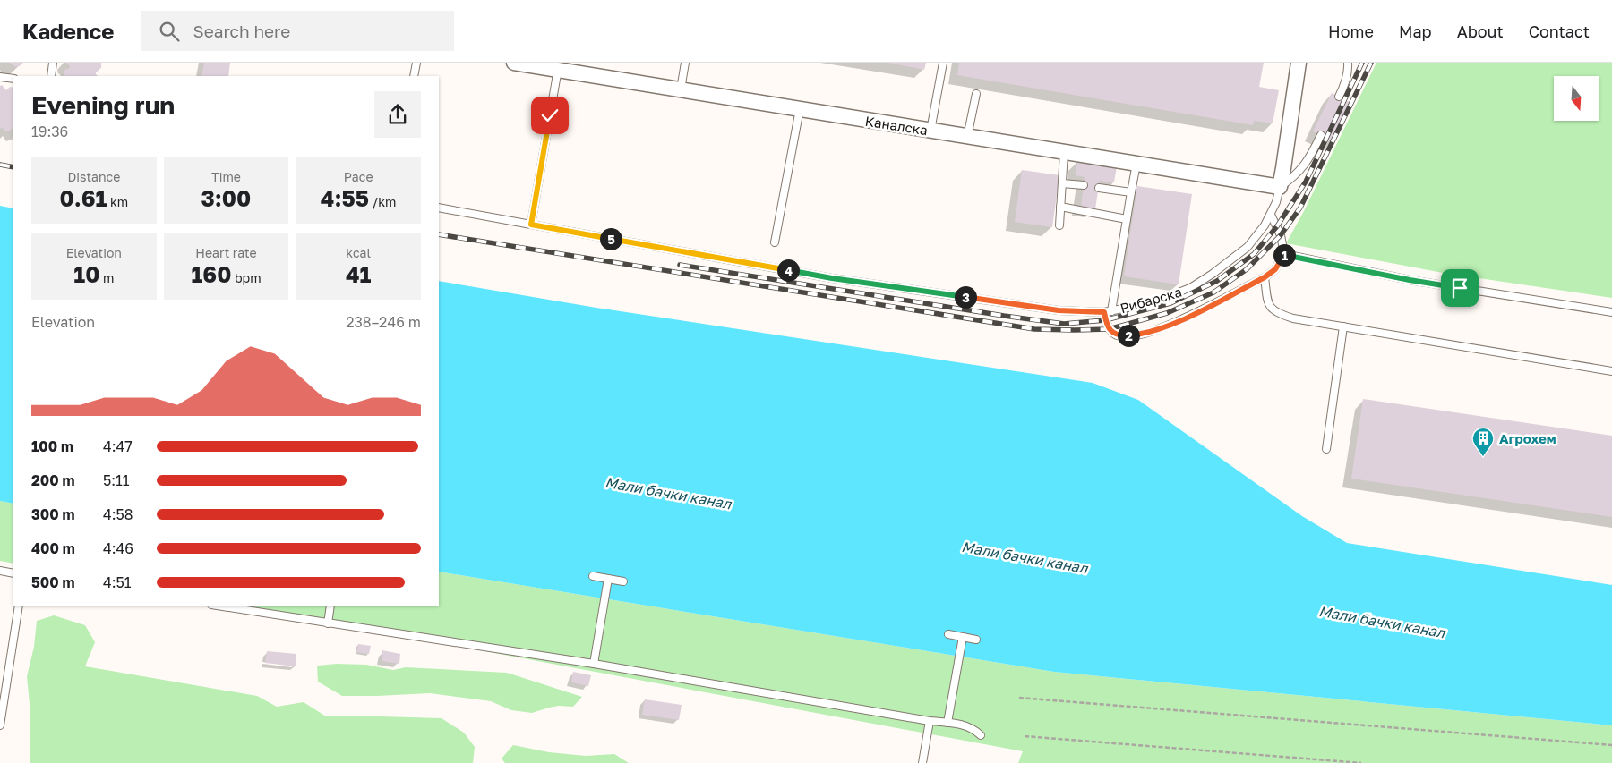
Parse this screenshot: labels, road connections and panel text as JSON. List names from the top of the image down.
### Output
{
  "streets": {
    "street": ["Каналска", "Рибарска"]
  },
  "crossings": [
    ["Каналска", "Рибарска"]
  ],
  "water": ["Мали бачки канал"],
  "places": {
    "building": ["Агрохем"]
  },
  "north": "bottom",
  "page": {
    "header": "Kadence",
    "search": "Search here",
    "nav": [
      "Home",
      "Map",
      "About",
      "Contact"
    ],
    "heading": ["Evening run", "19:36"],
    "stats": [
      ["Distance", "0.61 km"],
      ["Time", "3:00"],
      ["Pace", "4:55 /km"],
      ["Elevation", "10 m"],
      ["Heart rate", "160 bpm"],
      ["kcal", "41"]
    ],
    "pins": [
      "5",
      "1",
      "4",
      "3",
      "2"
    ],
    "chart": ["Elevation", "238–246 m"],
    "list": [
      {
        "name": "100 m",
        "note": "4:47"
      },
      {
        "name": "200 m",
        "note": "5:11"
      },
      {
        "name": "300 m",
        "note": "4:58"
      },
      {
        "name": "400 m",
        "note": "4:46"
      },
      {
        "name": "500 m",
        "note": "4:51"
      }
    ]
  }
}
